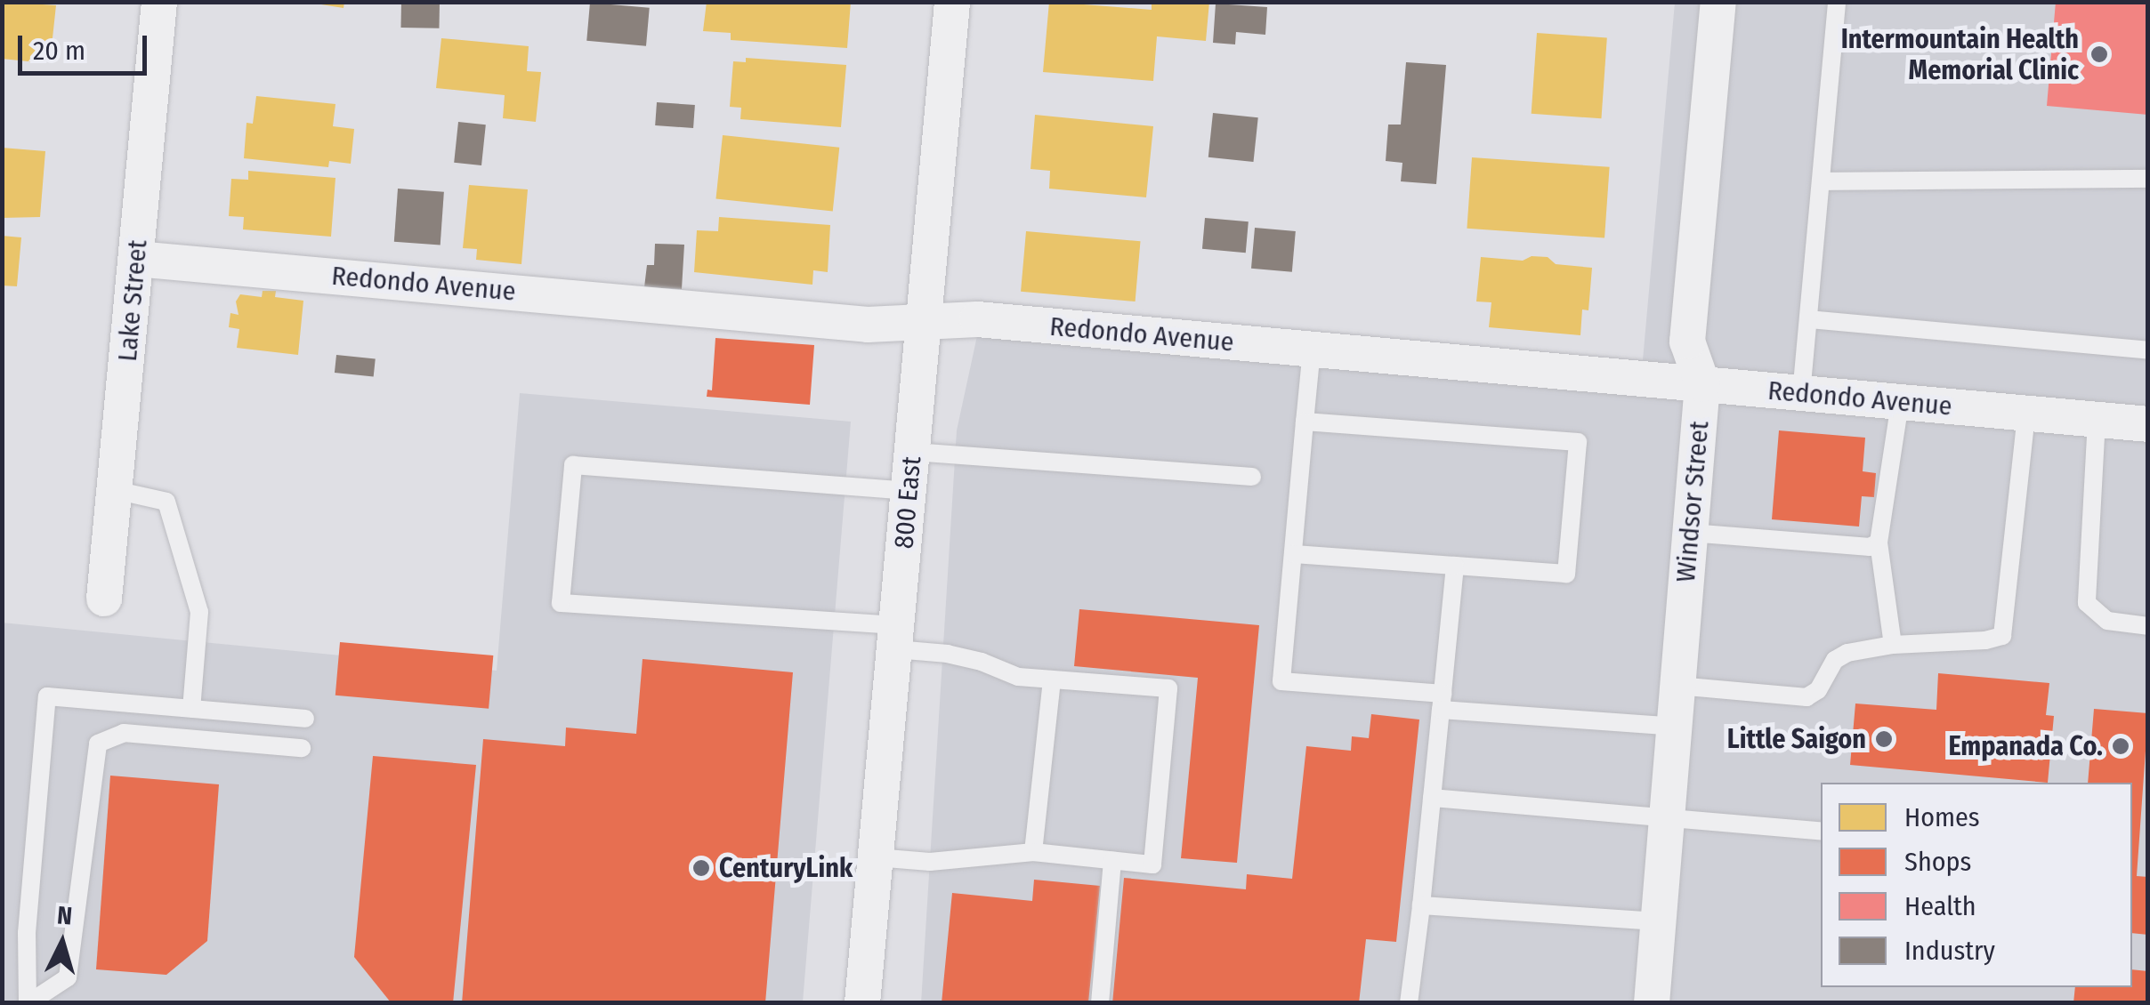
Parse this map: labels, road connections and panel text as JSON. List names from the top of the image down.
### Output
{
  "streets": {
    "street": [
      "Redondo Avenue",
      "Lake Street",
      "Windsor Street",
      "800 East"
    ]
  },
  "crossings": [
    ["Redondo Avenue", "Lake Street"],
    ["Redondo Avenue", "Windsor Street"],
    ["Redondo Avenue", "800 East"]
  ],
  "places": [
    "Intermountain Health Memorial Clinic",
    "Little Saigon",
    "Empanada Co.",
    "CenturyLink"
  ],
  "legend": [
    "Homes",
    "Shops",
    "Health",
    "Industry"
  ],
  "scale_bar": "20 m",
  "north": "top"
}
